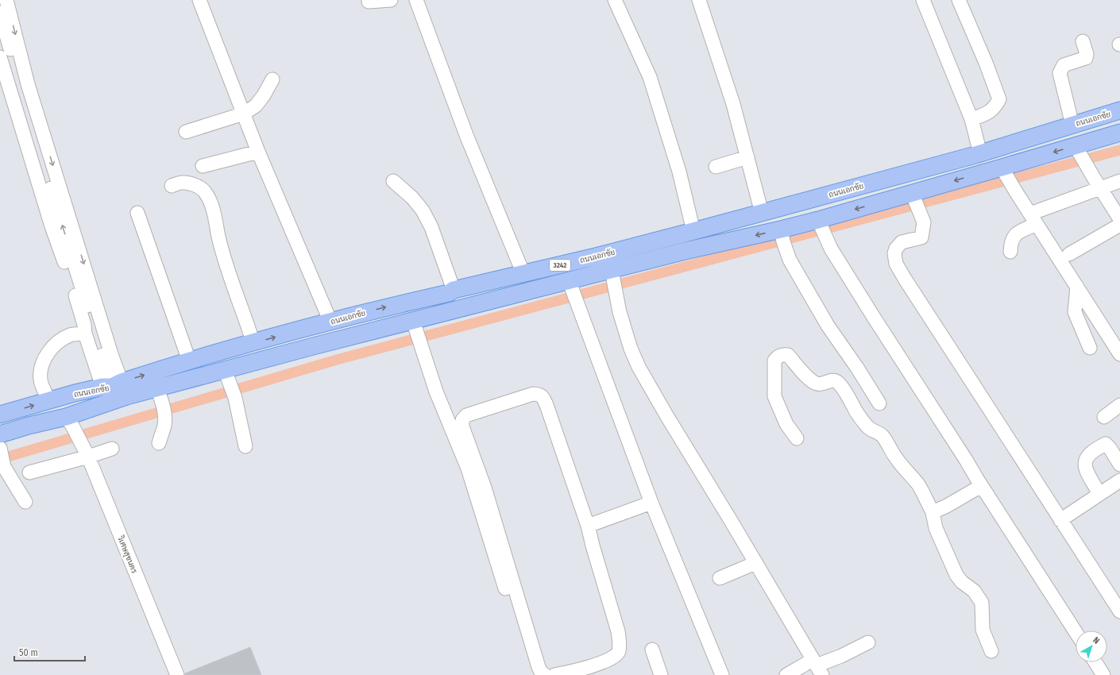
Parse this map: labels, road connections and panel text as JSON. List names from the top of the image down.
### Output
{
  "streets": {
    "main road": ["ถนนเอกชัย", "3242"],
    "street": ["วิเศษสุขนคร"]
  },
  "crossings": [
    ["ถนนเอกชัย", "วิเศษสุขนคร"]
  ],
  "scale_bar": "50 m",
  "north": "top right"
}
